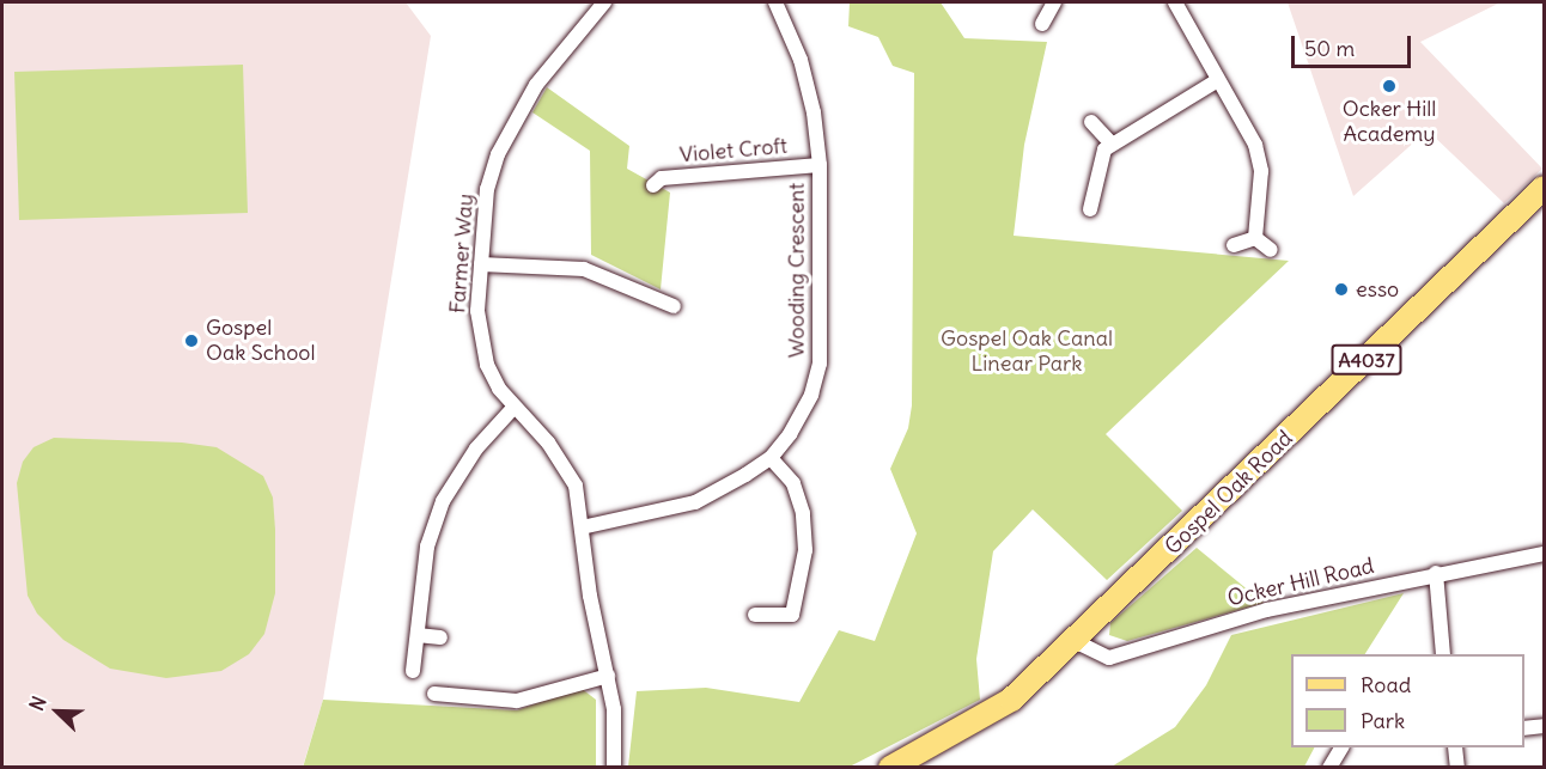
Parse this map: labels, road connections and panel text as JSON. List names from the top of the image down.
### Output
{
  "streets": {
    "main road": ["A4037", "Gospel Oak Road"],
    "street": [
      "Violet Croft",
      "Farmer Way",
      "Wooding Crescent",
      "Ocker Hill Road"
    ]
  },
  "crossings": [
    ["Violet Croft", "Wooding Crescent"],
    ["Farmer Way", "Wooding Crescent"],
    ["Gospel Oak Road", "Ocker Hill Road"]
  ],
  "parks": ["Gospel Oak Canal Linear Park"],
  "places": ["Ocker Hill Academy", "esso", "Gospel Oak School"],
  "legend": ["Road", "Park"],
  "scale_bar": "50 m",
  "north": "top left"
}
